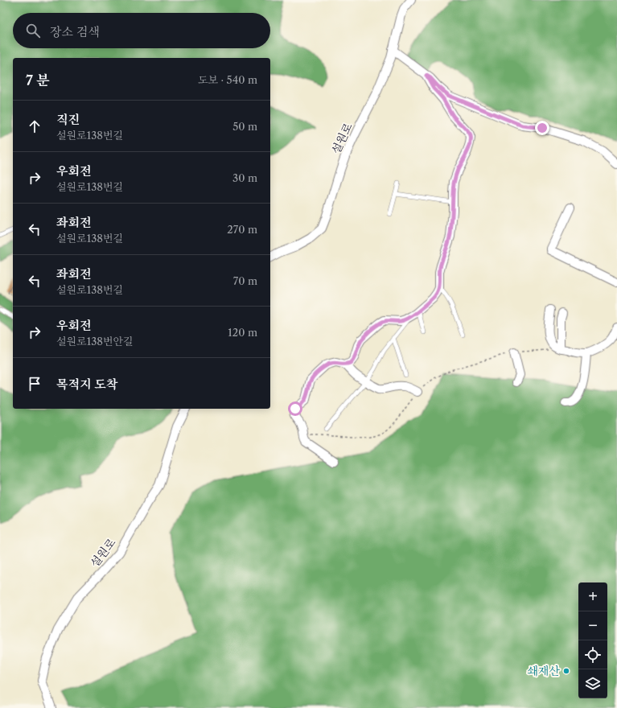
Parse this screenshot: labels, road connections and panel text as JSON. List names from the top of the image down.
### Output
{
  "streets": {
    "street": ["설원로"]
  },
  "places": ["쇄재산"],
  "page": {
    "search": "장소 검색",
    "heading": ["7 분", "도보 · 540 m"],
    "list": [
      ["직진", "설원로138번길", "50 m"],
      ["우회전", "설원로138번길", "30 m"],
      ["좌회전", "설원로138번길", "270 m"],
      ["좌회전", "설원로138번길", "70 m"],
      ["우회전", "설원로138번안길", "120 m"],
      "목적지 도착"
    ],
    "map_buttons": ["+", "−"]
  }
}
